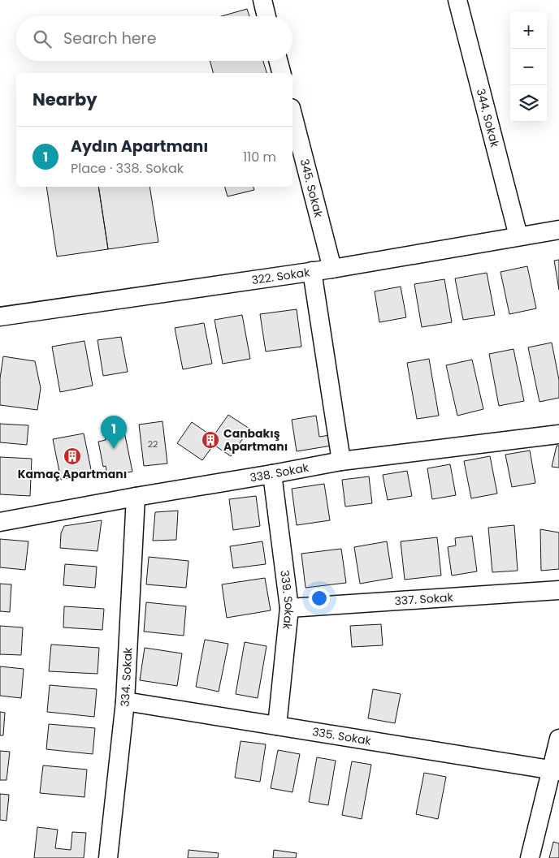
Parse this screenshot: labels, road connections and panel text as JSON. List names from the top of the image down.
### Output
{
  "streets": {
    "street": [
      "344. Sokak",
      "345. Sokak",
      "322. Sokak",
      "338. Sokak",
      "337. Sokak",
      "339. Sokak",
      "334. Sokak",
      "335. Sokak"
    ]
  },
  "crossings": [
    ["344. Sokak", "322. Sokak"],
    ["345. Sokak", "322. Sokak"],
    ["338. Sokak", "339. Sokak"],
    ["338. Sokak", "334. Sokak"],
    ["337. Sokak", "339. Sokak"],
    ["339. Sokak", "335. Sokak"],
    ["334. Sokak", "335. Sokak"]
  ],
  "places": {
    "building": ["Canbakış Apartmanı", "Kamaç Apartmanı"]
  },
  "house_numbers": ["22"],
  "page": {
    "map_buttons": ["+", "−"],
    "search": "Search here",
    "heading": "Nearby",
    "list": [
      {
        "mark": "1",
        "name": "Aydın Apartmanı",
        "note": "Place · 338. Sokak",
        "value": "110 m"
      }
    ],
    "pins": "1"
  }
}
